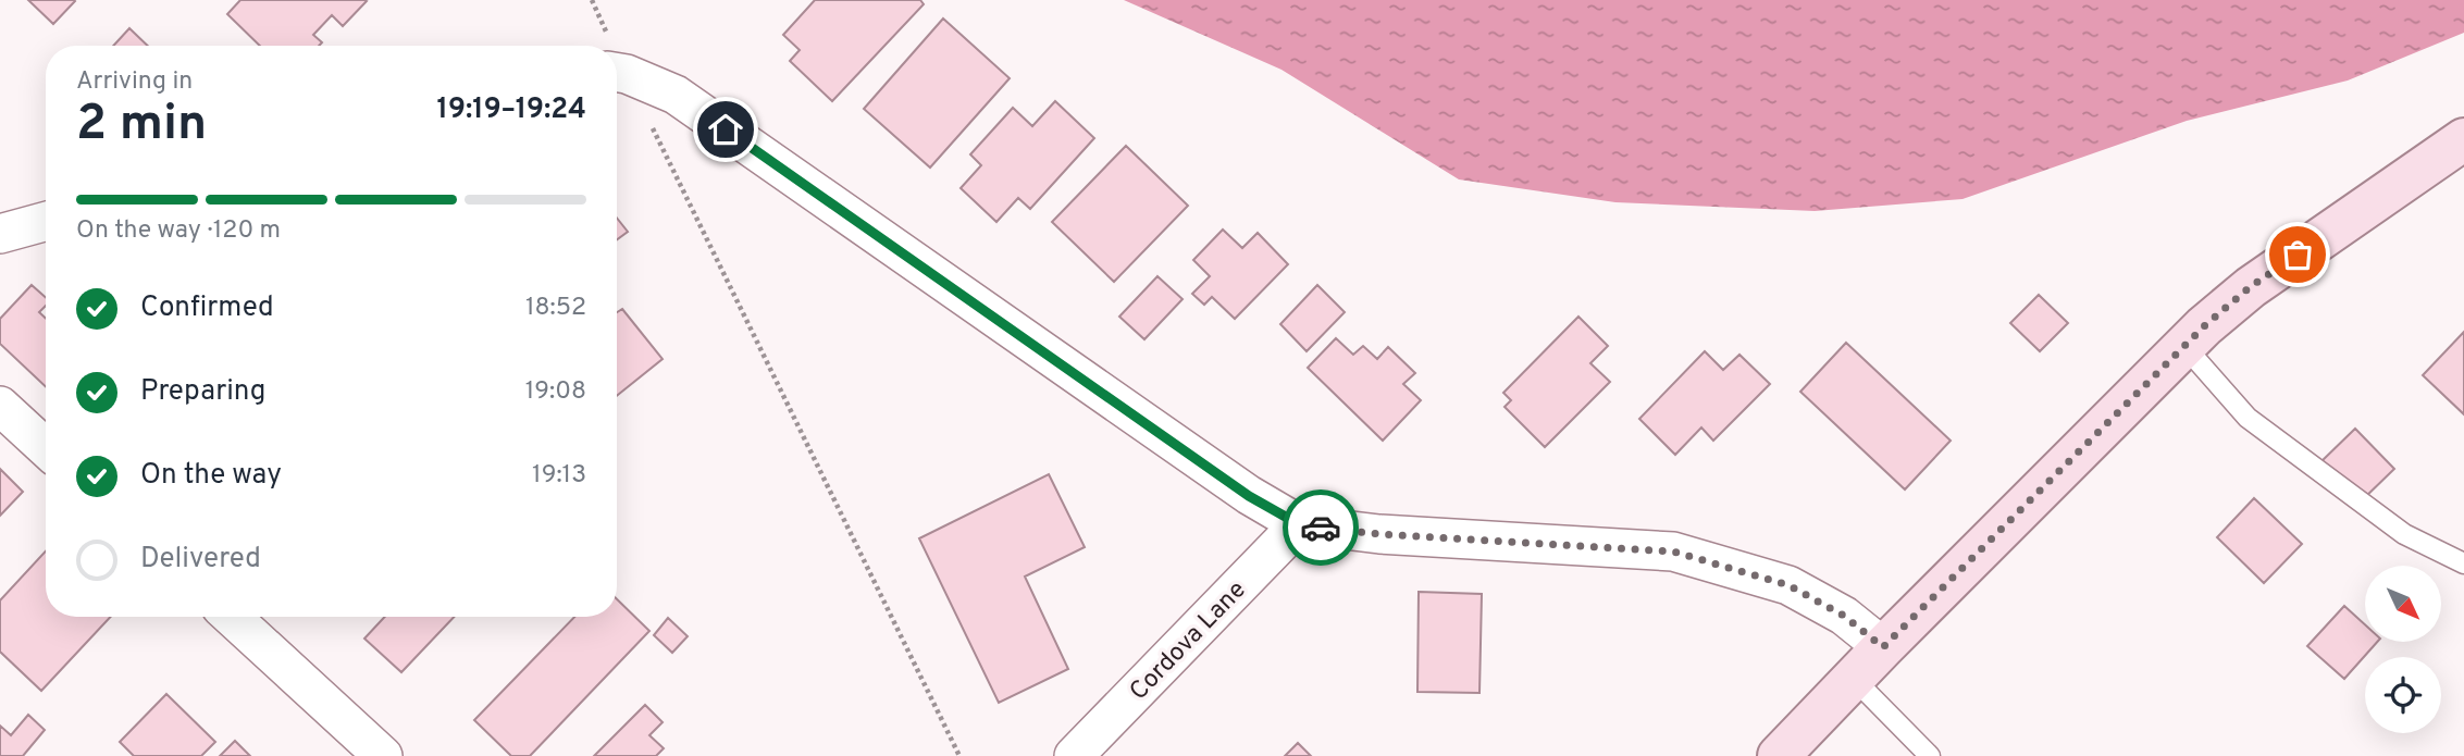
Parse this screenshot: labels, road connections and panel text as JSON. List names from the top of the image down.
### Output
{
  "streets": {
    "street": ["Cordova Lane"]
  },
  "north": "bottom right",
  "page": {
    "heading": ["2 min", "Arriving in", "19:19–19:24"],
    "bar": "On the way · 120 m",
    "list": [
      ["Confirmed", "18:52"],
      ["Preparing", "19:08"],
      ["On the way", "19:13"],
      "Delivered"
    ]
  }
}
